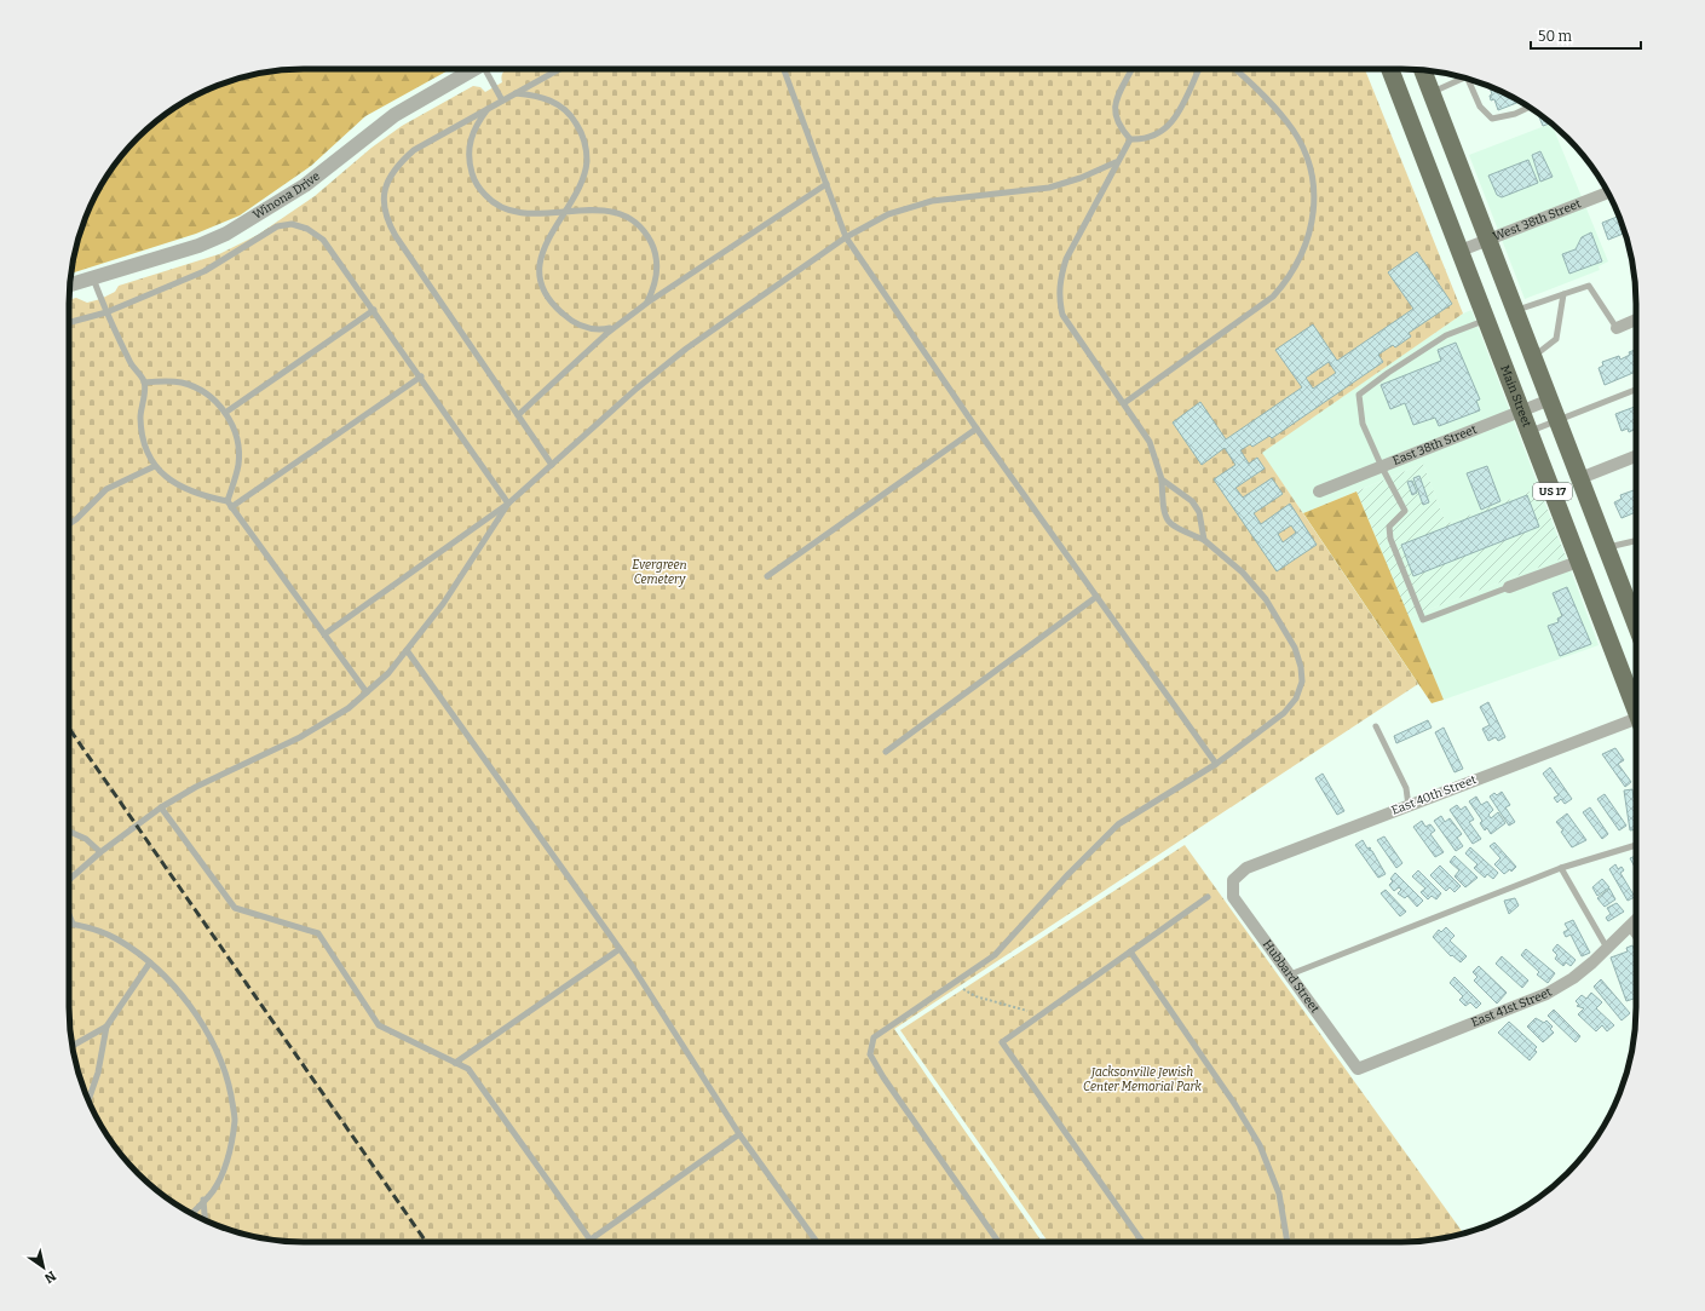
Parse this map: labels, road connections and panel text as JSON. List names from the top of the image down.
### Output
{
  "streets": {
    "main road": ["Main Street", "US 17"],
    "street": [
      "Winona Drive",
      "West 38th Street",
      "East 38th Street",
      "East 40th Street",
      "Hubbard Street",
      "East 41st Street"
    ]
  },
  "crossings": [
    ["West 38th Street", "Main Street"],
    ["West 38th Street", "US 17"],
    ["Main Street", "East 38th Street"],
    ["East 38th Street", "US 17"],
    ["East 40th Street", "Hubbard Street"],
    ["Hubbard Street", "East 41st Street"]
  ],
  "parks": ["Evergreen Cemetery", "Jacksonville Jewish Center Memorial Park"],
  "scale_bar": "50 m",
  "north": "bottom right"
}
